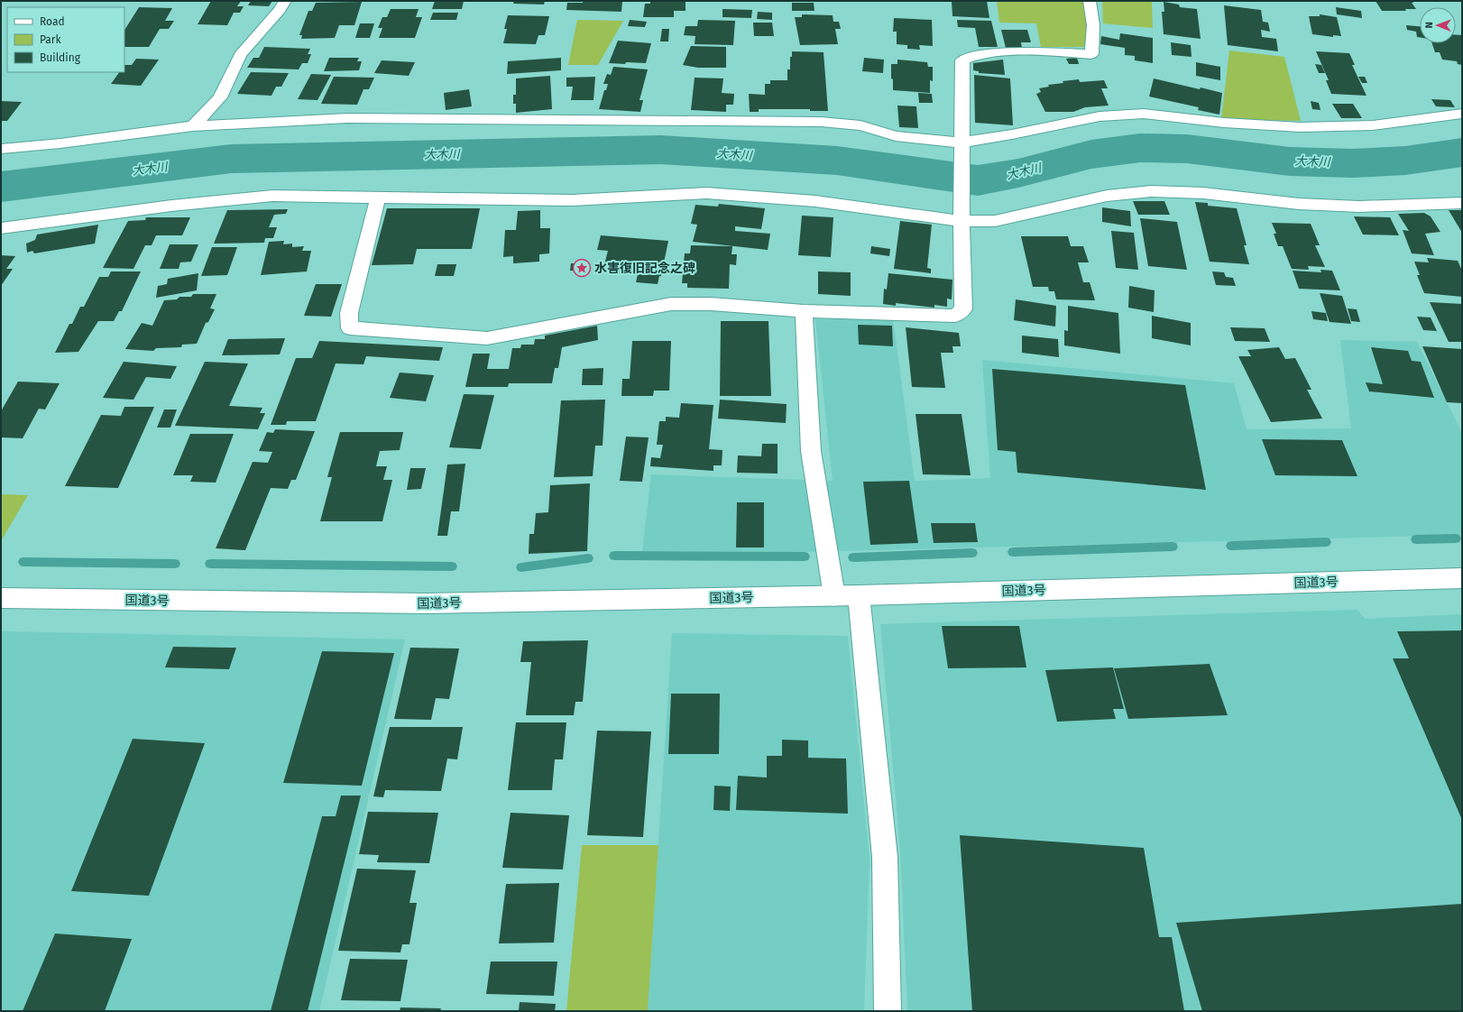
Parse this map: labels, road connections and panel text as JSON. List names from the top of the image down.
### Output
{
  "streets": {
    "main road": ["国道3号"]
  },
  "water": ["大木川"],
  "places": {
    "place": ["水害復旧記念之碑"]
  },
  "legend": ["Road", "Park", "Building"],
  "north": "left"
}
